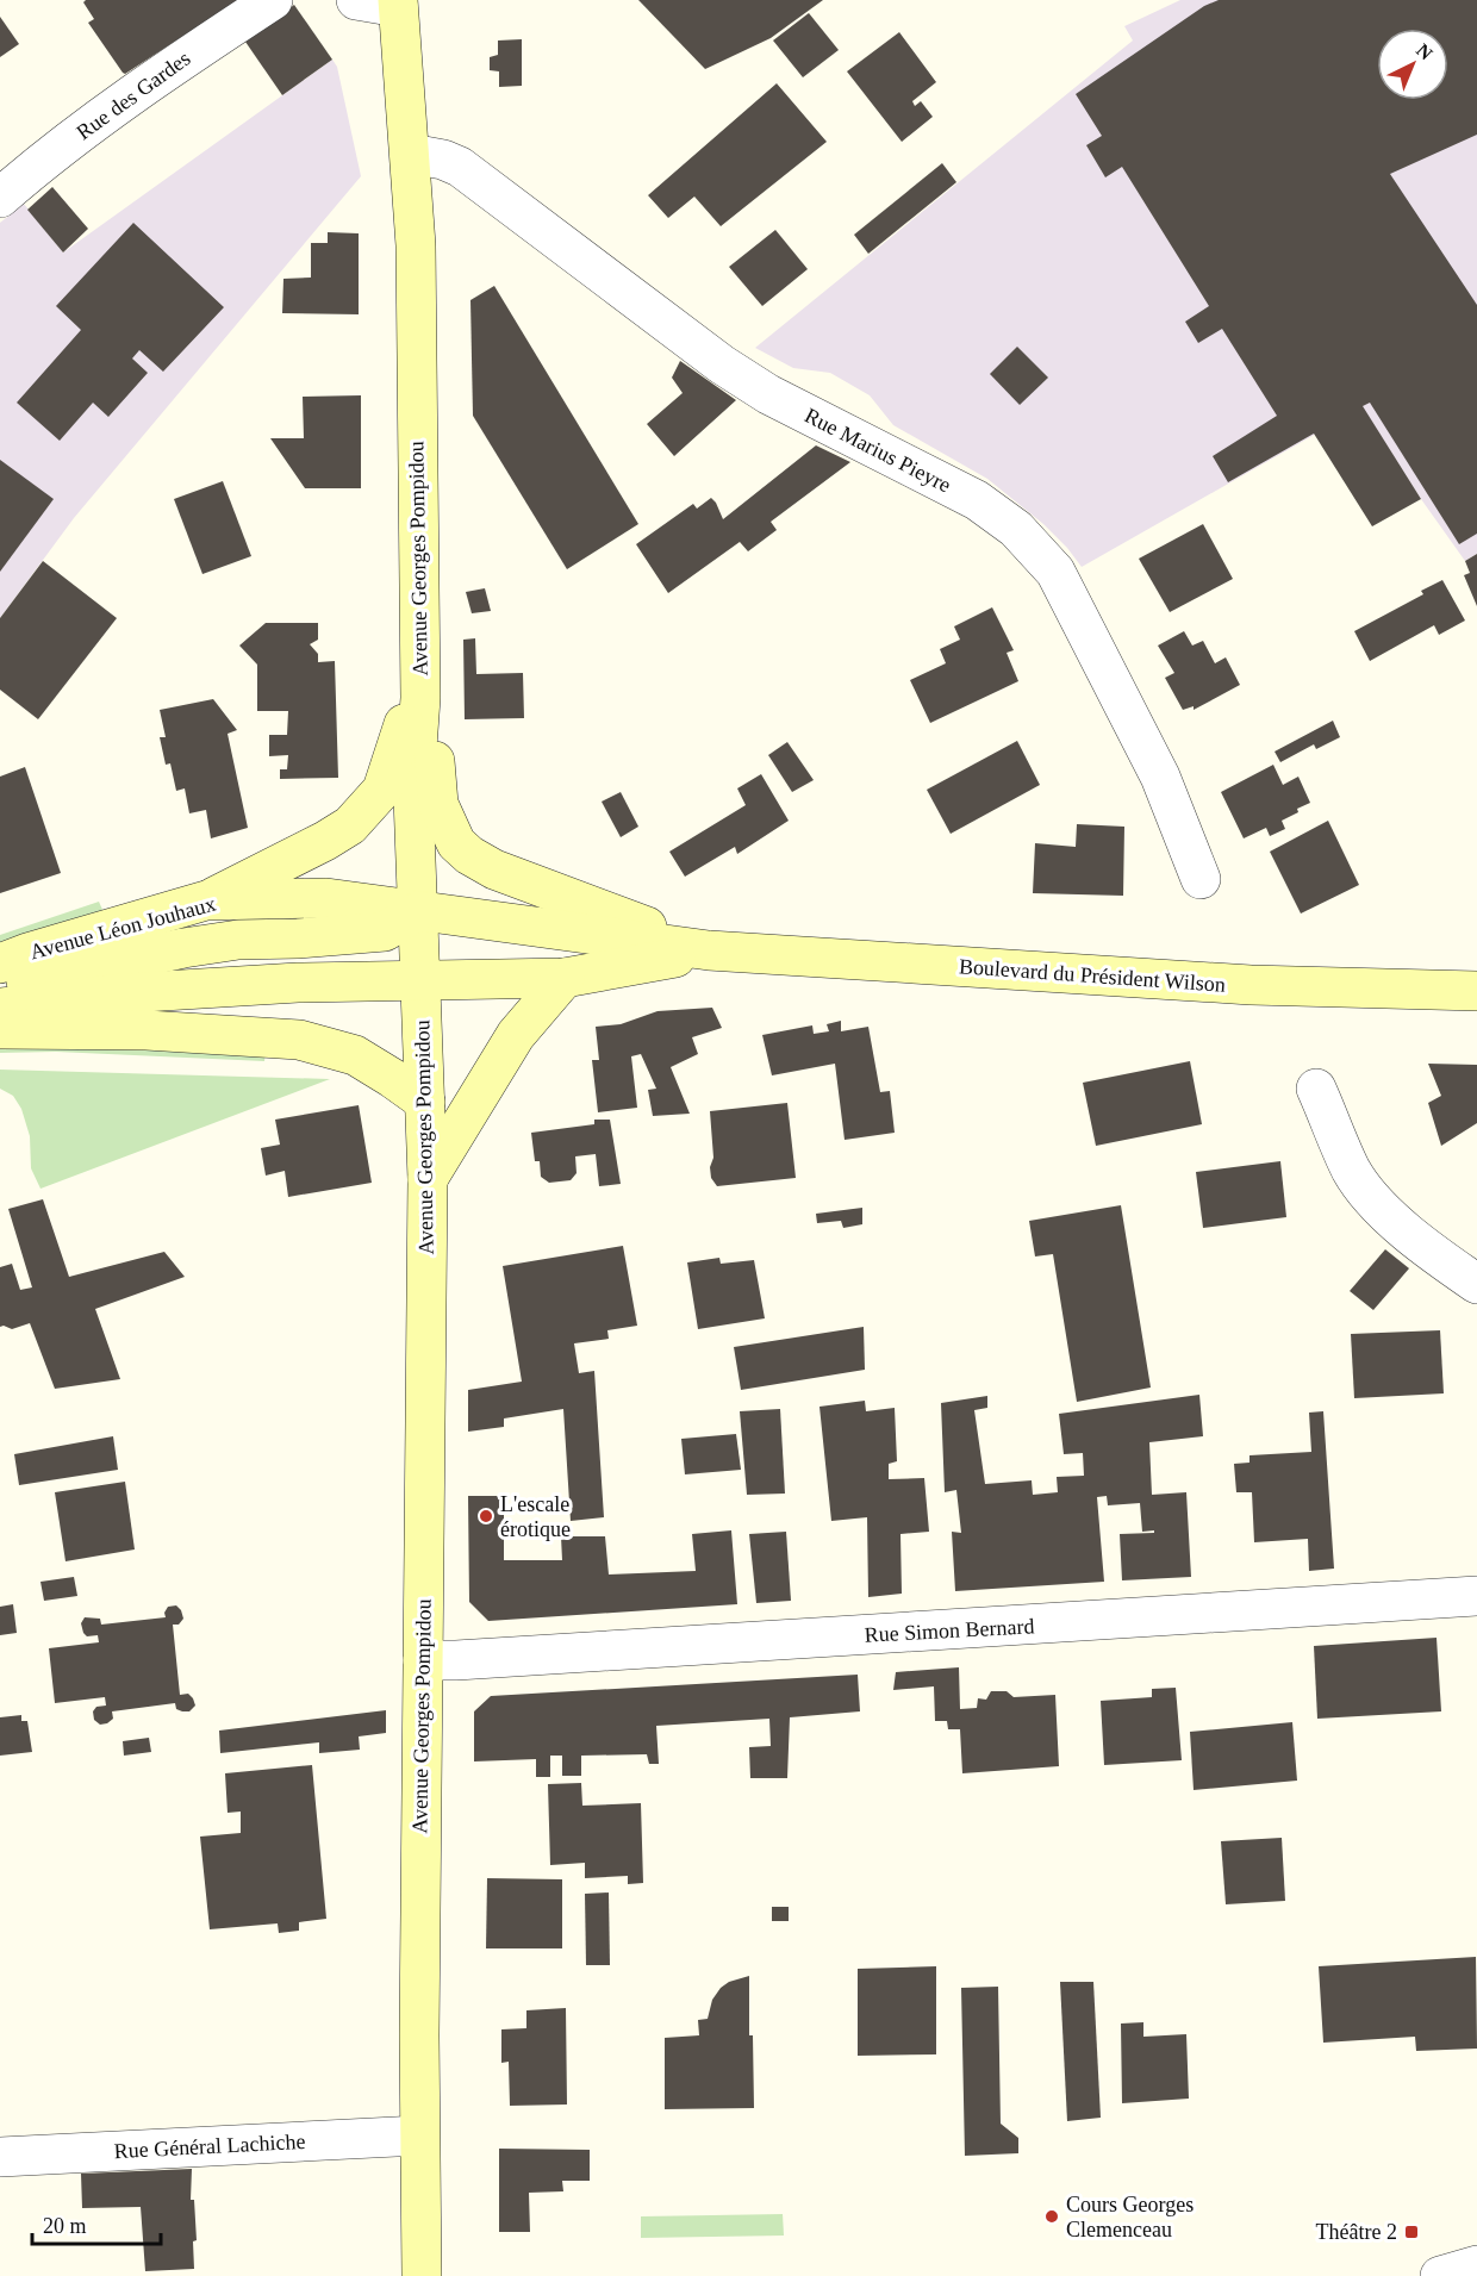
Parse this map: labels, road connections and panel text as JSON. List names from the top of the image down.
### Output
{
  "streets": {
    "main road": ["Avenue Georges Pompidou", "Avenue Léon Jouhaux", "Boulevard du Président Wilson"],
    "street": [
      "Rue des Gardes",
      "Rue Marius Pieyre",
      "Rue Simon Bernard",
      "Rue Général Lachiche"
    ]
  },
  "crossings": [
    ["Rue Marius Pieyre", "Avenue Georges Pompidou"],
    ["Avenue Georges Pompidou", "Avenue Léon Jouhaux"],
    ["Avenue Georges Pompidou", "Boulevard du Président Wilson"],
    ["Avenue Georges Pompidou", "Rue Simon Bernard"],
    ["Avenue Georges Pompidou", "Rue Général Lachiche"],
    ["Avenue Léon Jouhaux", "Boulevard du Président Wilson"]
  ],
  "places": {
    "other": ["L'escale érotique", "Cours Georges Clemenceau"],
    "transit": ["Théâtre 2"]
  },
  "scale_bar": "20 m",
  "north": "top right"
}
